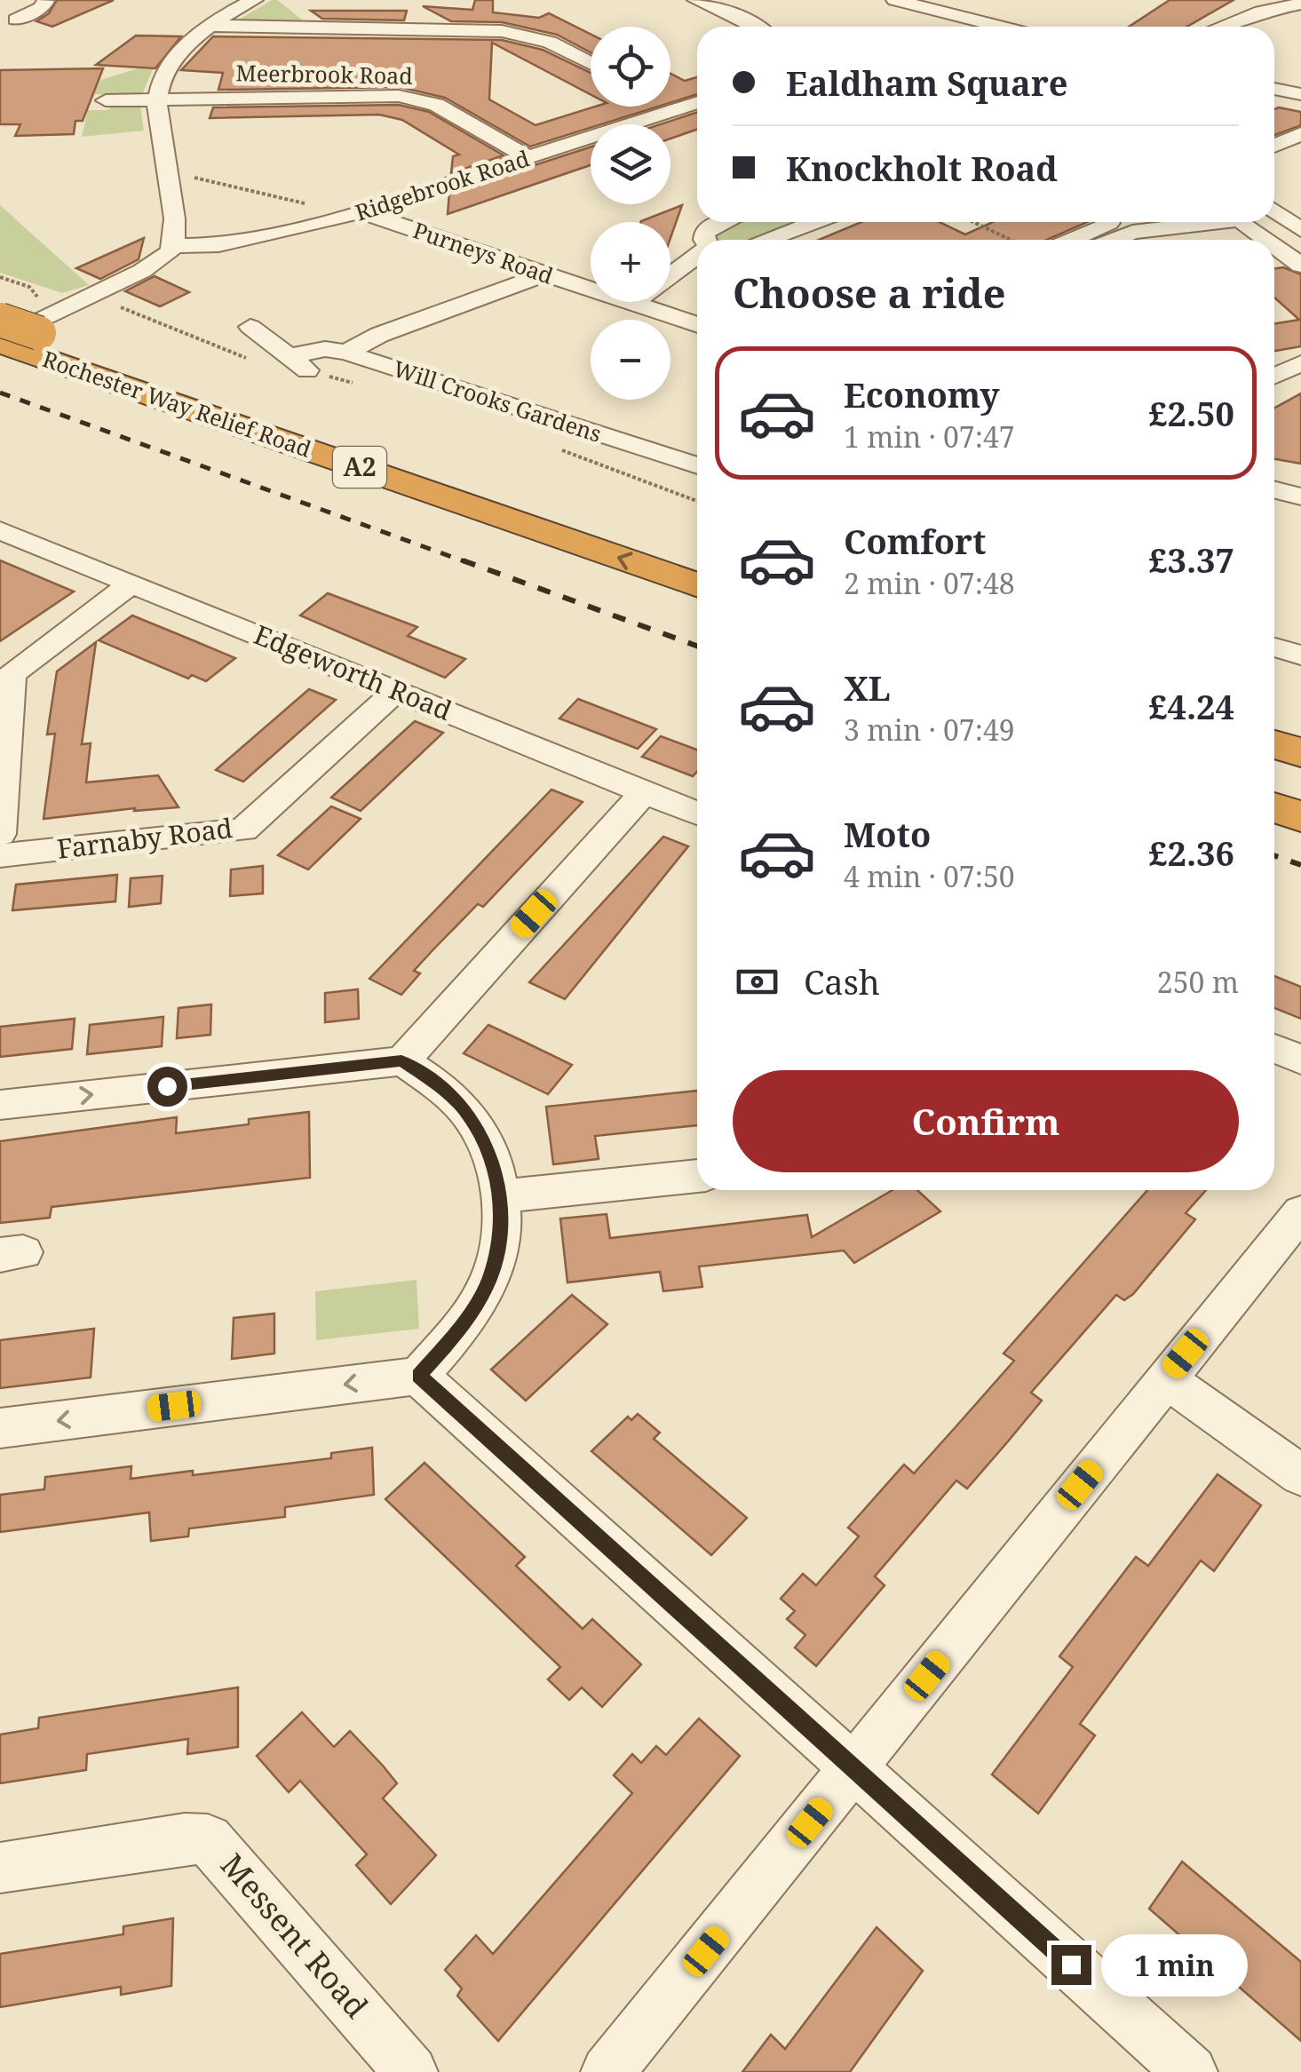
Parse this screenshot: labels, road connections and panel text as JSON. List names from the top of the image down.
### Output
{
  "streets": {
    "highway": ["Rochester Way Relief Road", "A2"],
    "street": [
      "Meerbrook Road",
      "Ridgebrook Road",
      "Purneys Road",
      "Will Crooks Gardens",
      "Edgeworth Road",
      "Farnaby Road",
      "Messent Road"
    ]
  },
  "crossings": [
    ["Meerbrook Road", "Ridgebrook Road"],
    ["Ridgebrook Road", "Purneys Road"],
    ["Edgeworth Road", "Farnaby Road"]
  ],
  "page": {
    "map_buttons": ["+", "−"],
    "banner": ["Ealdham Square", "Knockholt Road"],
    "heading": "Choose a ride",
    "list": [
      {
        "name": "Economy",
        "note": "1 min · 07:47",
        "value": "£2.50"
      },
      {
        "name": "Comfort",
        "note": "2 min · 07:48",
        "value": "£3.37"
      },
      {
        "name": "XL",
        "note": "3 min · 07:49",
        "value": "£4.24"
      },
      {
        "name": "Moto",
        "note": "4 min · 07:50",
        "value": "£2.36"
      }
    ],
    "pay": ["Cash", "250 m"],
    "buttons": "Confirm",
    "bubble": "1 min"
  }
}
